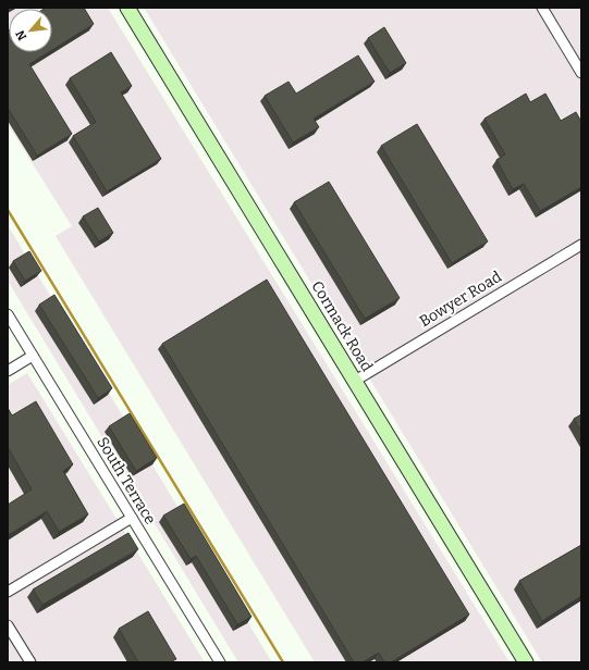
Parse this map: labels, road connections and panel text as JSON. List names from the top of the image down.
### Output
{
  "streets": {
    "street": ["Bowyer Road", "Cormack Road", "South Terrace"]
  },
  "crossings": [
    ["Bowyer Road", "Cormack Road"]
  ],
  "north": "bottom left"
}
